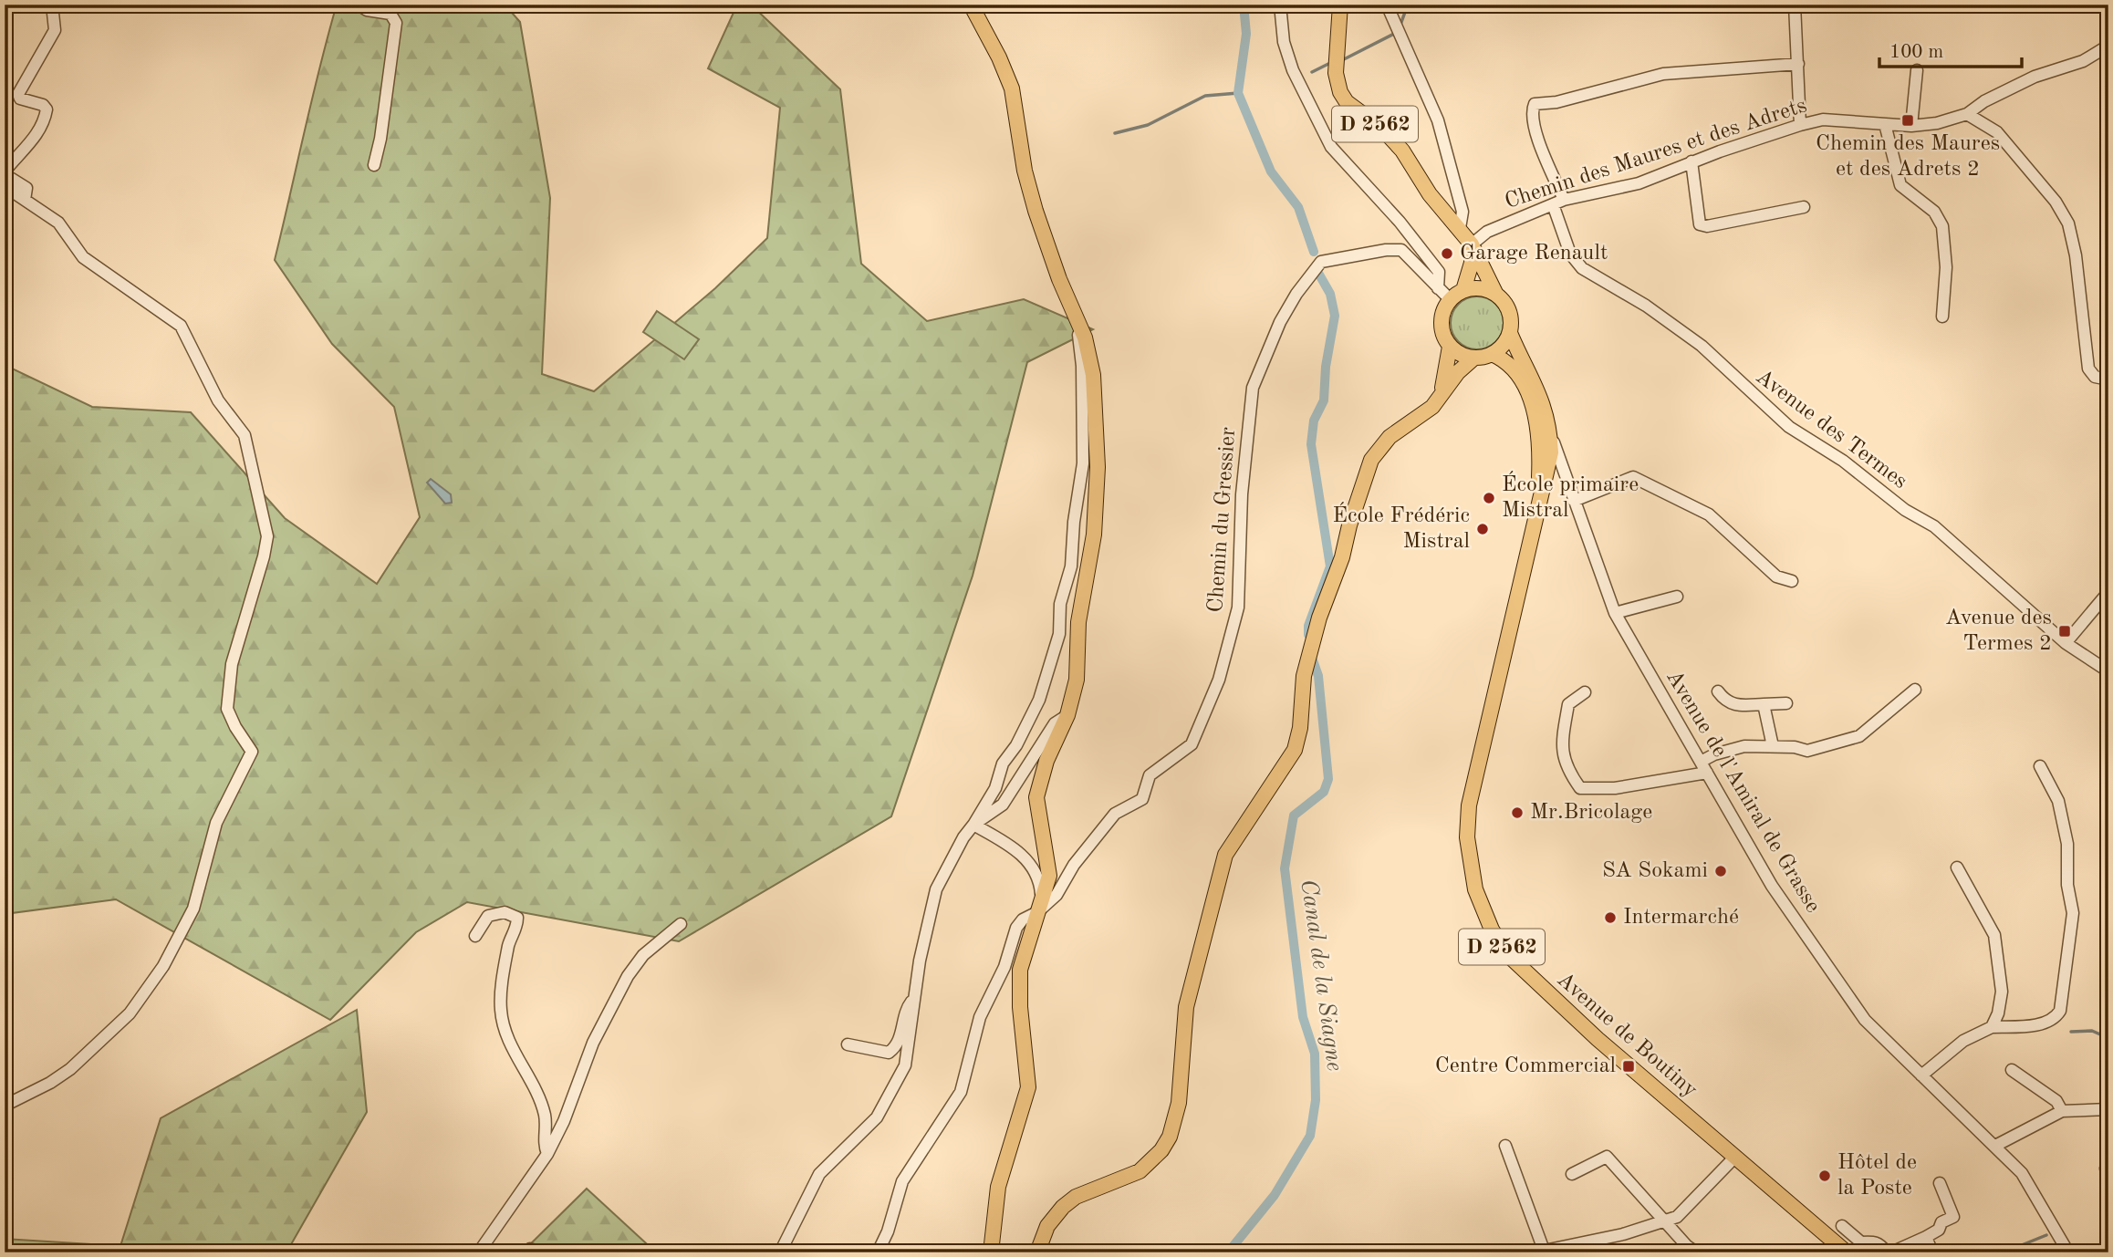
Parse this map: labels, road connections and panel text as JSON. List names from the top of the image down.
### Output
{
  "streets": {
    "main road": ["D 2562", "Avenue de Boutiny"],
    "street": [
      "Chemin des Maures et des Adrets",
      "Avenue des Termes",
      "Chemin du Gressier",
      "Avenue de l'Amiral de Grasse"
    ]
  },
  "crossings": [
    ["D 2562", "Chemin des Maures et des Adrets"],
    ["D 2562", "Chemin du Gressier"],
    ["D 2562", "Avenue de Boutiny"],
    ["Chemin des Maures et des Adrets", "Avenue des Termes"],
    ["Chemin du Gressier", "Avenue de Boutiny"],
    ["Avenue de l'Amiral de Grasse", "Avenue de Boutiny"]
  ],
  "water": ["Canal de la Siagne"],
  "places": {
    "transit": ["Chemin des Maures et des Adrets 2", "Avenue des Termes 2", "Centre Commercial"],
    "other": [
      "Garage Renault",
      "École primaire Mistral",
      "École Frédéric Mistral",
      "Mr.Bricolage",
      "SA Sokami",
      "Intermarché",
      "Hôtel de la Poste"
    ]
  },
  "scale_bar": "100 m"
}
